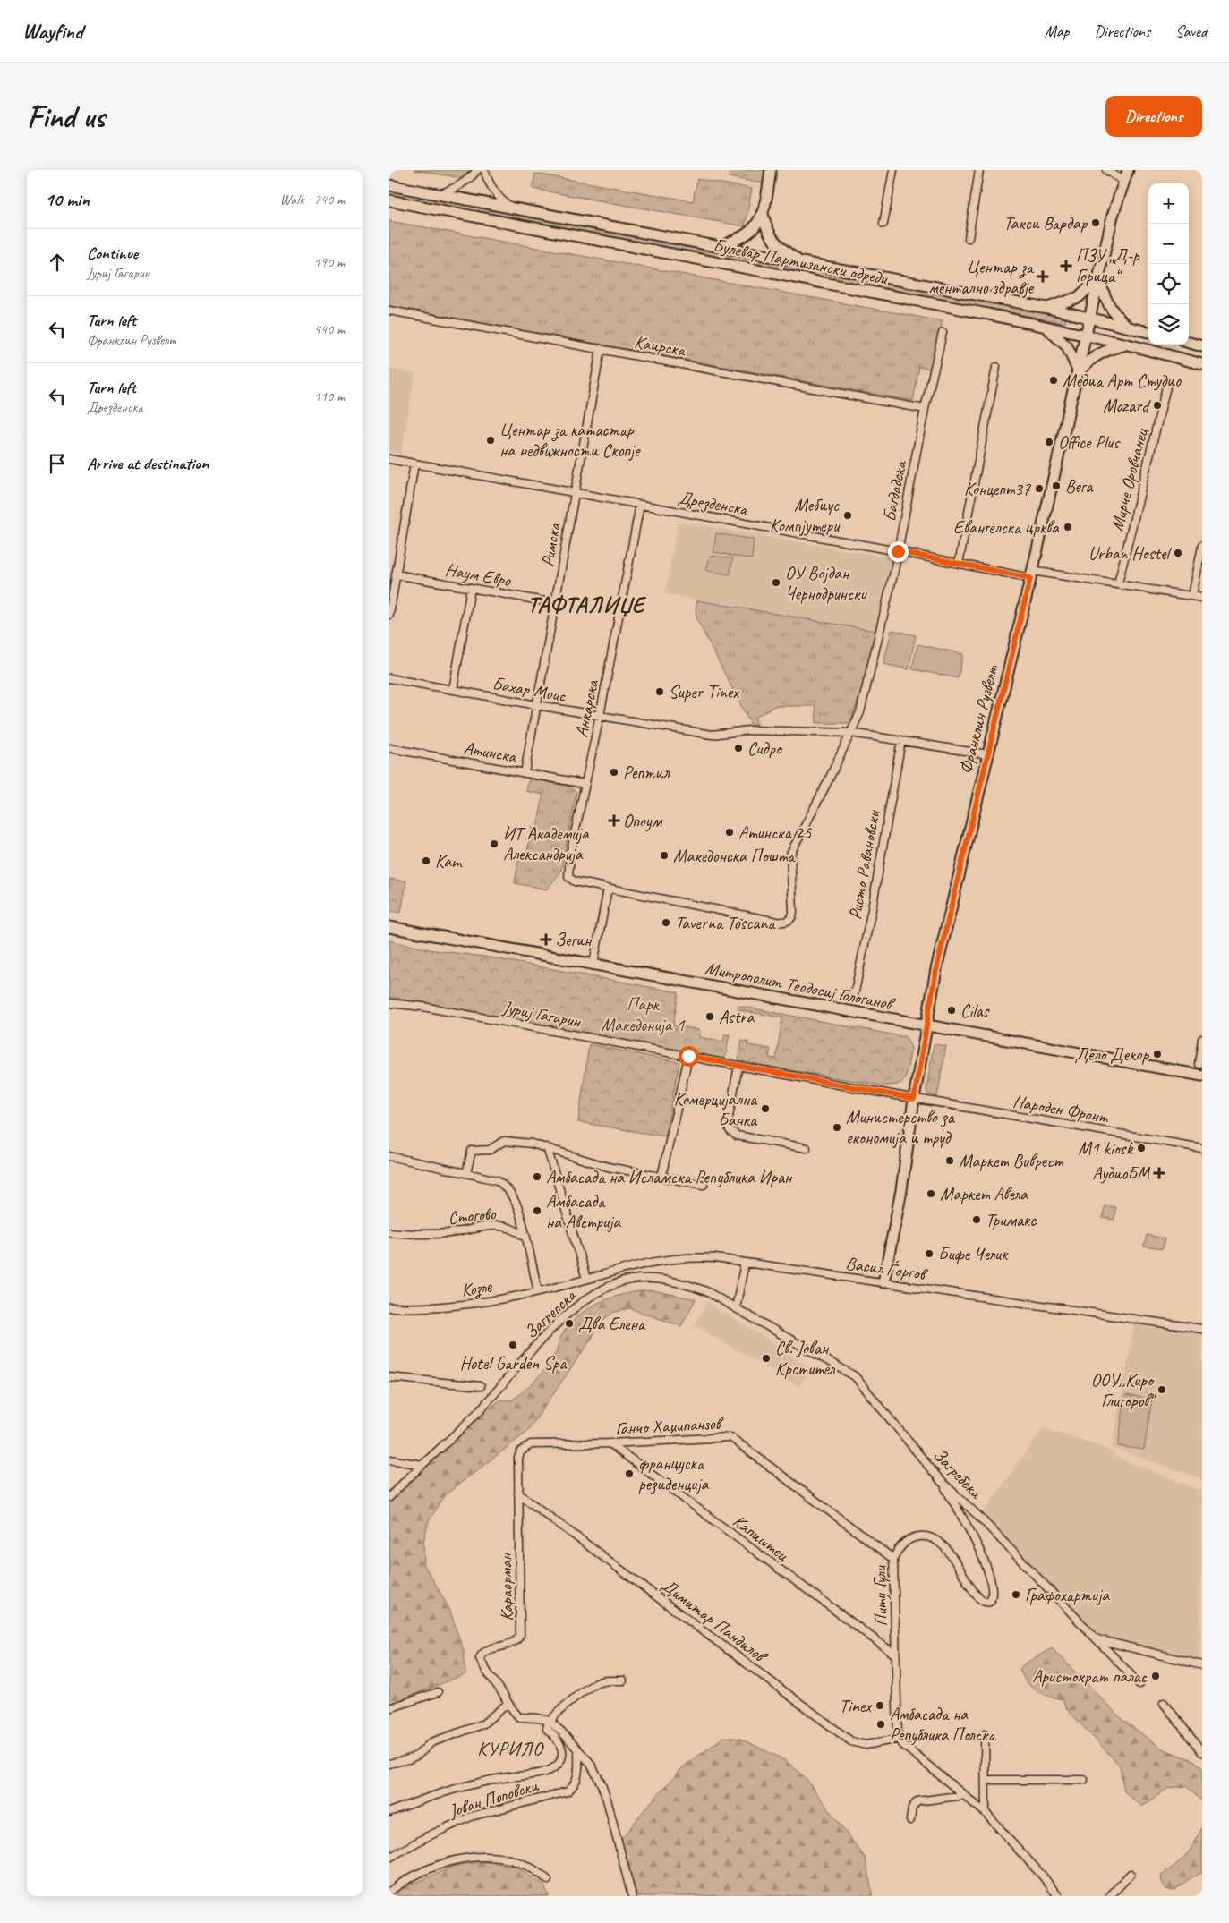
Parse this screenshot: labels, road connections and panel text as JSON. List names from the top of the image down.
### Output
{
  "streets": {
    "street": [
      "Булевар Партизански одреди",
      "Каирска",
      "Мирче Оровчанец",
      "Багдадска",
      "Дрезденска",
      "Римска",
      "Наум Евро",
      "Бахар Моис",
      "Анкарска",
      "Франклин Рузвелт",
      "Атинска",
      "Ристо Равановски",
      "Митрополит Теодосиј Гологанов",
      "Јуриј Гагарин",
      "Народен Фронт",
      "Стогово",
      "Васил Ѓоргов",
      "Козле",
      "Загрепска",
      "Ганчо Хаџипанзов",
      "Загребска",
      "Капиштец",
      "Караорман",
      "Питу Гули",
      "Димитар Пандилов",
      "Јован Поповски"
    ]
  },
  "crossings": [
    ["Булевар Партизански одреди", "Франклин Рузвелт"],
    ["Каирска", "Багдадска"],
    ["Каирска", "Римска"],
    ["Мирче Оровчанец", "Дрезденска"],
    ["Багдадска", "Дрезденска"],
    ["Багдадска", "Бахар Моис"],
    ["Багдадска", "Анкарска"],
    ["Дрезденска", "Римска"],
    ["Дрезденска", "Анкарска"],
    ["Дрезденска", "Франклин Рузвелт"],
    ["Римска", "Наум Евро"],
    ["Римска", "Бахар Моис"],
    ["Римска", "Атинска"],
    ["Бахар Моис", "Анкарска"],
    ["Бахар Моис", "Франклин Рузвелт"],
    ["Бахар Моис", "Ристо Равановски"],
    ["Анкарска", "Атинска"],
    ["Франклин Рузвелт", "Митрополит Теодосиј Гологанов"],
    ["Франклин Рузвелт", "Јуриј Гагарин"],
    ["Франклин Рузвелт", "Народен Фронт"],
    ["Франклин Рузвелт", "Васил Ѓоргов"],
    ["Јуриј Гагарин", "Народен Фронт"],
    ["Васил Ѓоргов", "Козле"],
    ["Загрепска", "Загребска"],
    ["Ганчо Хаџипанзов", "Капиштец"],
    ["Ганчо Хаџипанзов", "Караорман"],
    ["Ганчо Хаџипанзов", "Питу Гули"],
    ["Загребска", "Питу Гули"],
    ["Капиштец", "Питу Гули"],
    ["Караорман", "Димитар Пандилов"],
    ["Питу Гули", "Димитар Пандилов"]
  ],
  "districts": ["ТАФТАЛИЏЕ", "КУРИЛО"],
  "parks": ["Парк Македонија 1"],
  "places": {
    "other": [
      "Такси Вардар",
      "Медиа Арт Студио",
      "Mozard",
      "Центар за катастар на недвижности Скопје",
      "Office Plus",
      "Вега",
      "Концепт37",
      "Мебиус Компјутери",
      "Евангелска црква",
      "Urban Hostel",
      "ОУ Војдан Чернодрински",
      "Super Tinex",
      "Сидро",
      "Рептил",
      "Атинска 25",
      "ИТ Академија Александрија",
      "Македонска Пошта",
      "Kam",
      "Taverna Toscana",
      "Cilas",
      "Astra",
      "Дело Декор",
      "Комерцијална Банка",
      "Министерство за економија и труд",
      "M1 kiosk",
      "Маркет Виврест",
      "Амбасада на Исламска Република Иран",
      "Маркет Авела",
      "Амбасада на Австрија",
      "Тримакс",
      "Бифе Челик",
      "Два Елена",
      "Hotel Garden Spa",
      "Св. Јован Крстител",
      "ООУ,,Киро Глигоров''",
      "француска резиденција",
      "Графохартија",
      "Аристократ палас",
      "Tinex",
      "Амбасада на Република Полска"
    ],
    "health": [
      "ПЗУ „Д-р Горица“",
      "Центар за ментално здравје",
      "Опоум",
      "Зегин",
      "АудиоБМ"
    ]
  },
  "page": {
    "header": "Wayfind",
    "nav": ["Map", "Directions", "Saved"],
    "buttons": "Directions",
    "title": "Find us",
    "heading": ["10 min", "Walk · 740 m"],
    "map_buttons": ["+", "−"],
    "list": [
      ["Continue", "Јуриј Гагарин", "190 m"],
      ["Turn left", "Франклин Рузвелт", "440 m"],
      ["Turn left", "Дрезденска", "110 m"],
      "Arrive at destination"
    ]
  }
}
